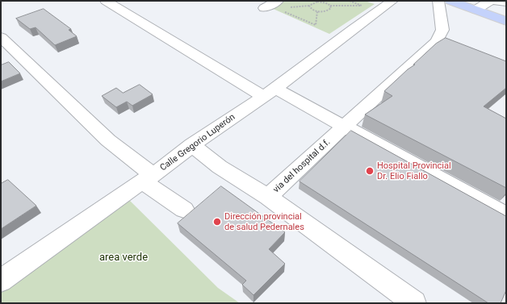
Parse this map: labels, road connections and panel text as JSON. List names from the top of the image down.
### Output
{
  "streets": {
    "street": ["Calle Gregorio Luperón", "via del hospital d.f."]
  },
  "parks": ["area verde"],
  "places": ["Hospital Provincial Dr. Elio Fiallo", "Dirección provincial de salud Pedernales"]
}
